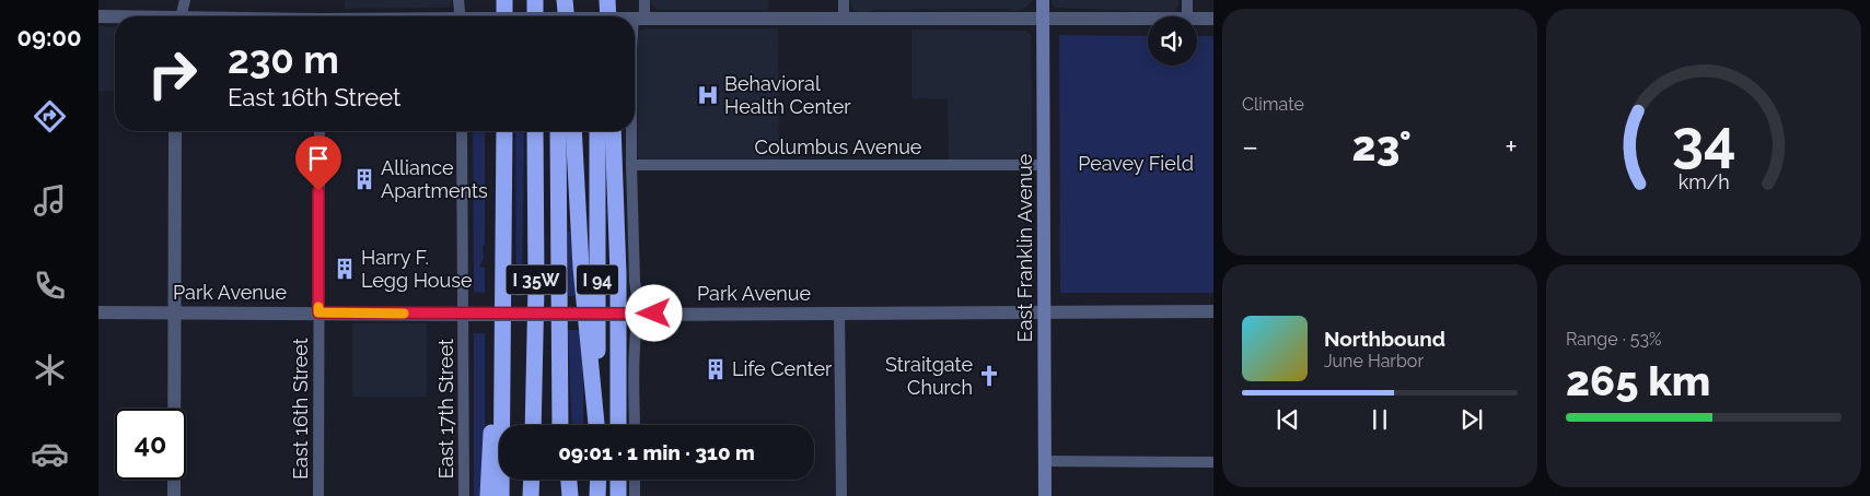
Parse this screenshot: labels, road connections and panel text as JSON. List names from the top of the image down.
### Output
{
  "streets": {
    "highway": ["I 35W", "I 94"],
    "main road": ["East Franklin Avenue"],
    "street": [
      "Columbus Avenue",
      "Park Avenue",
      "East 16th Street",
      "East 17th Street"
    ]
  },
  "crossings": [
    ["Columbus Avenue", "East Franklin Avenue"],
    ["East Franklin Avenue", "Park Avenue"],
    ["Park Avenue", "East 16th Street"],
    ["Park Avenue", "East 17th Street"]
  ],
  "parks": ["Peavey Field"],
  "places": {
    "hospital": ["Behavioral Health Center"],
    "building": ["Alliance Apartments", "Harry F. Legg House", "Life Center"],
    "church": ["Straitgate Church"]
  },
  "page": {
    "tabs": "09:00",
    "tile": [
      "Climate",
      ["Range · 53%", "265 km"]
    ],
    "turn": ["230 m", "East 16th Street"],
    "heat": ["−", "23°", "+"],
    "song": ["Northbound", "June Harbor"],
    "limit": "40",
    "trip": "09:01 · 1 min · 310 m",
    "gauge": ["34", "km/h"]
  }
}
